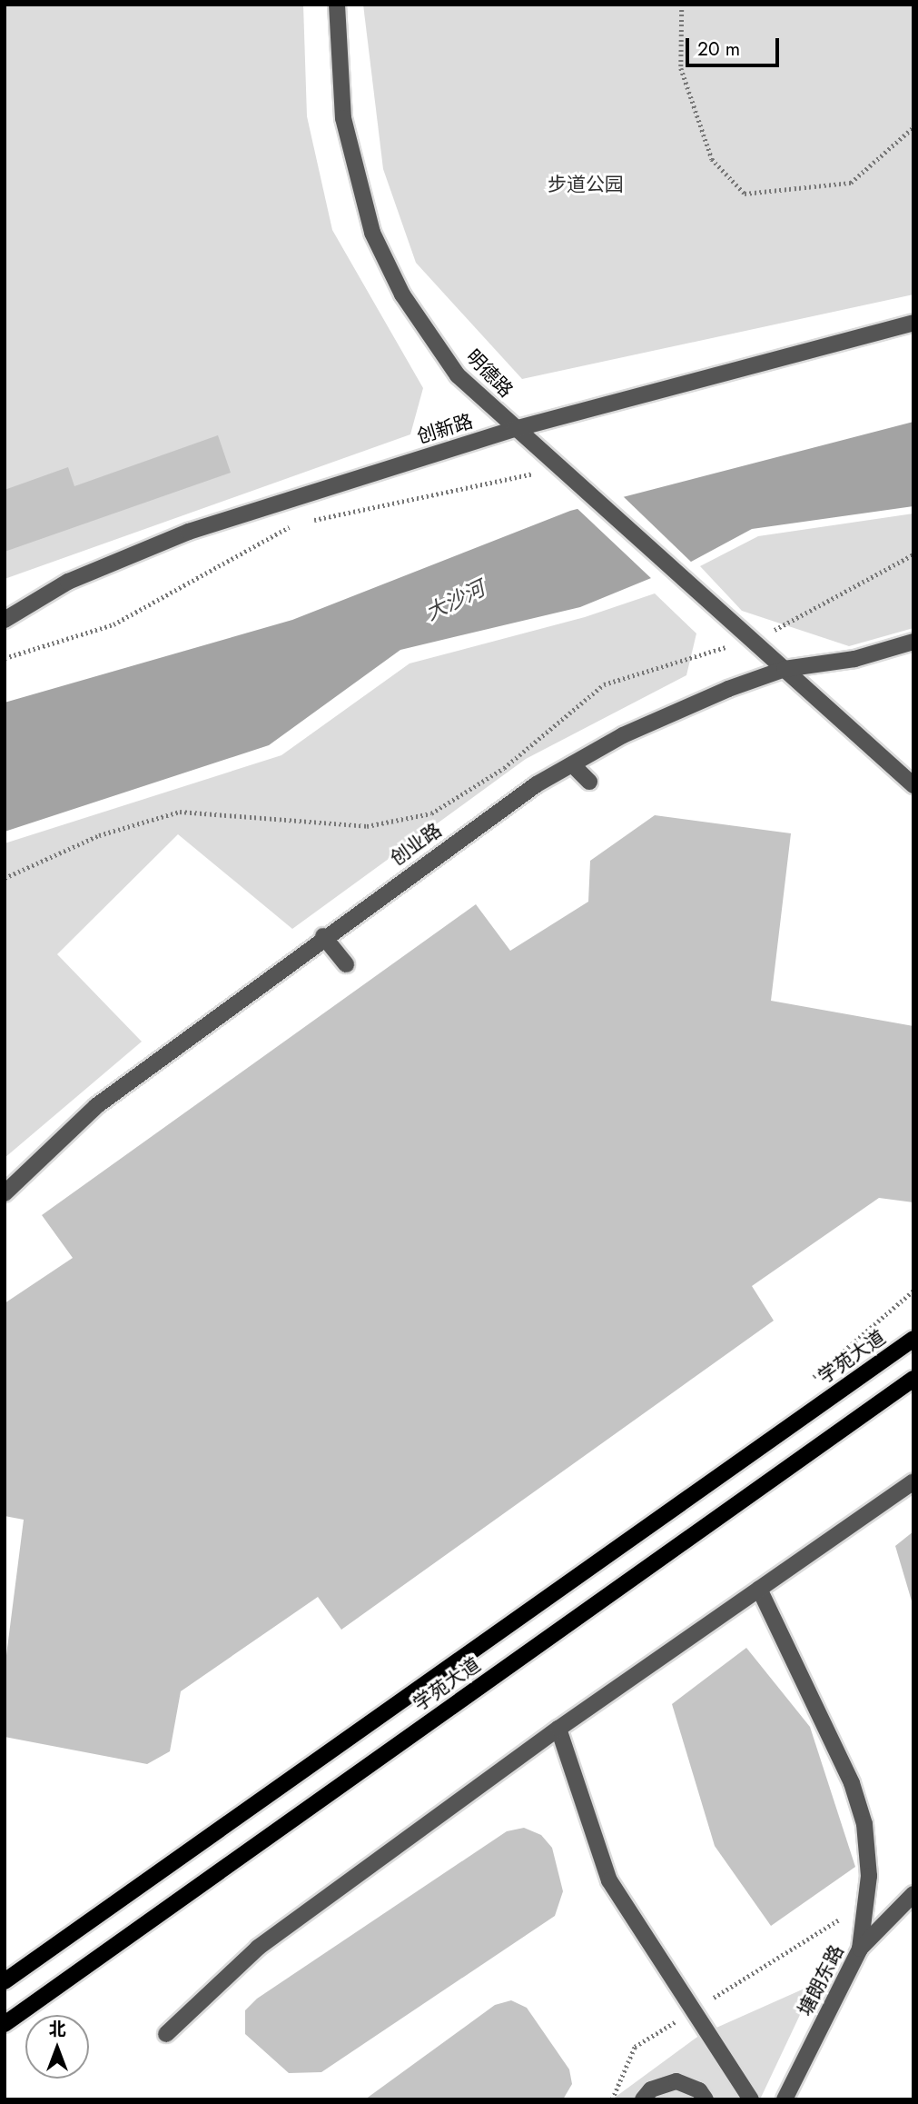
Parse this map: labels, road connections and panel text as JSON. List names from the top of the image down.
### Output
{
  "streets": {
    "main road": ["学苑大道"],
    "street": [
      "明德路",
      "创新路",
      "创业路",
      "塘朗东路"
    ]
  },
  "crossings": [
    ["明德路", "创新路"],
    ["明德路", "创业路"]
  ],
  "water": ["大沙河"],
  "parks": ["步道公园"],
  "scale_bar": "20 m",
  "north": "top"
}
